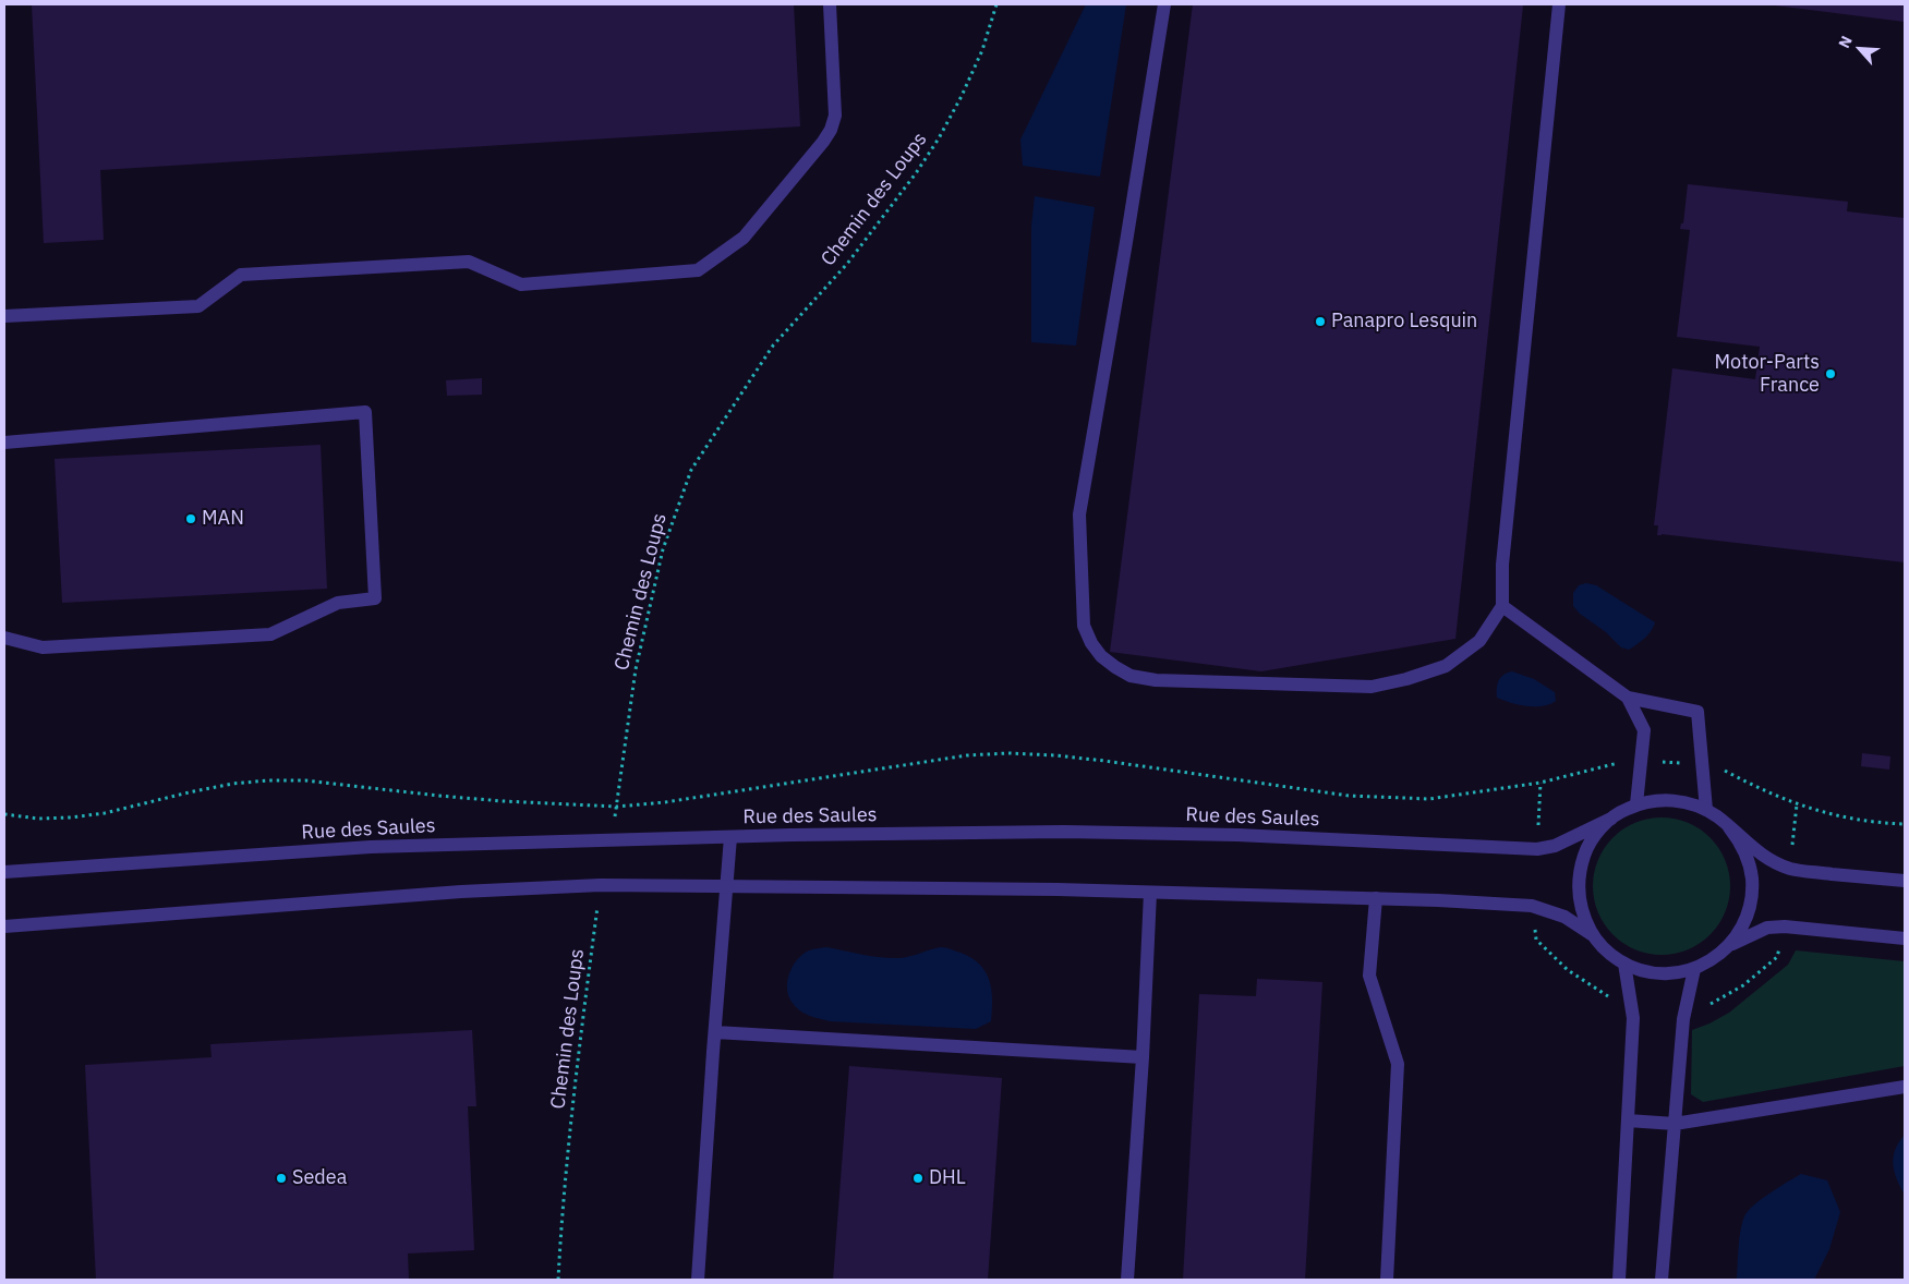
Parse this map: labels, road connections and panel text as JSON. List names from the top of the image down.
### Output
{
  "streets": {
    "street": ["Rue des Saules"],
    "path": ["Chemin des Loups"]
  },
  "crossings": [
    ["Chemin des Loups", "Rue des Saules"]
  ],
  "places": [
    "Panapro Lesquin",
    "Motor-Parts France",
    "MAN",
    "Sedea",
    "DHL"
  ],
  "north": "top left"
}
